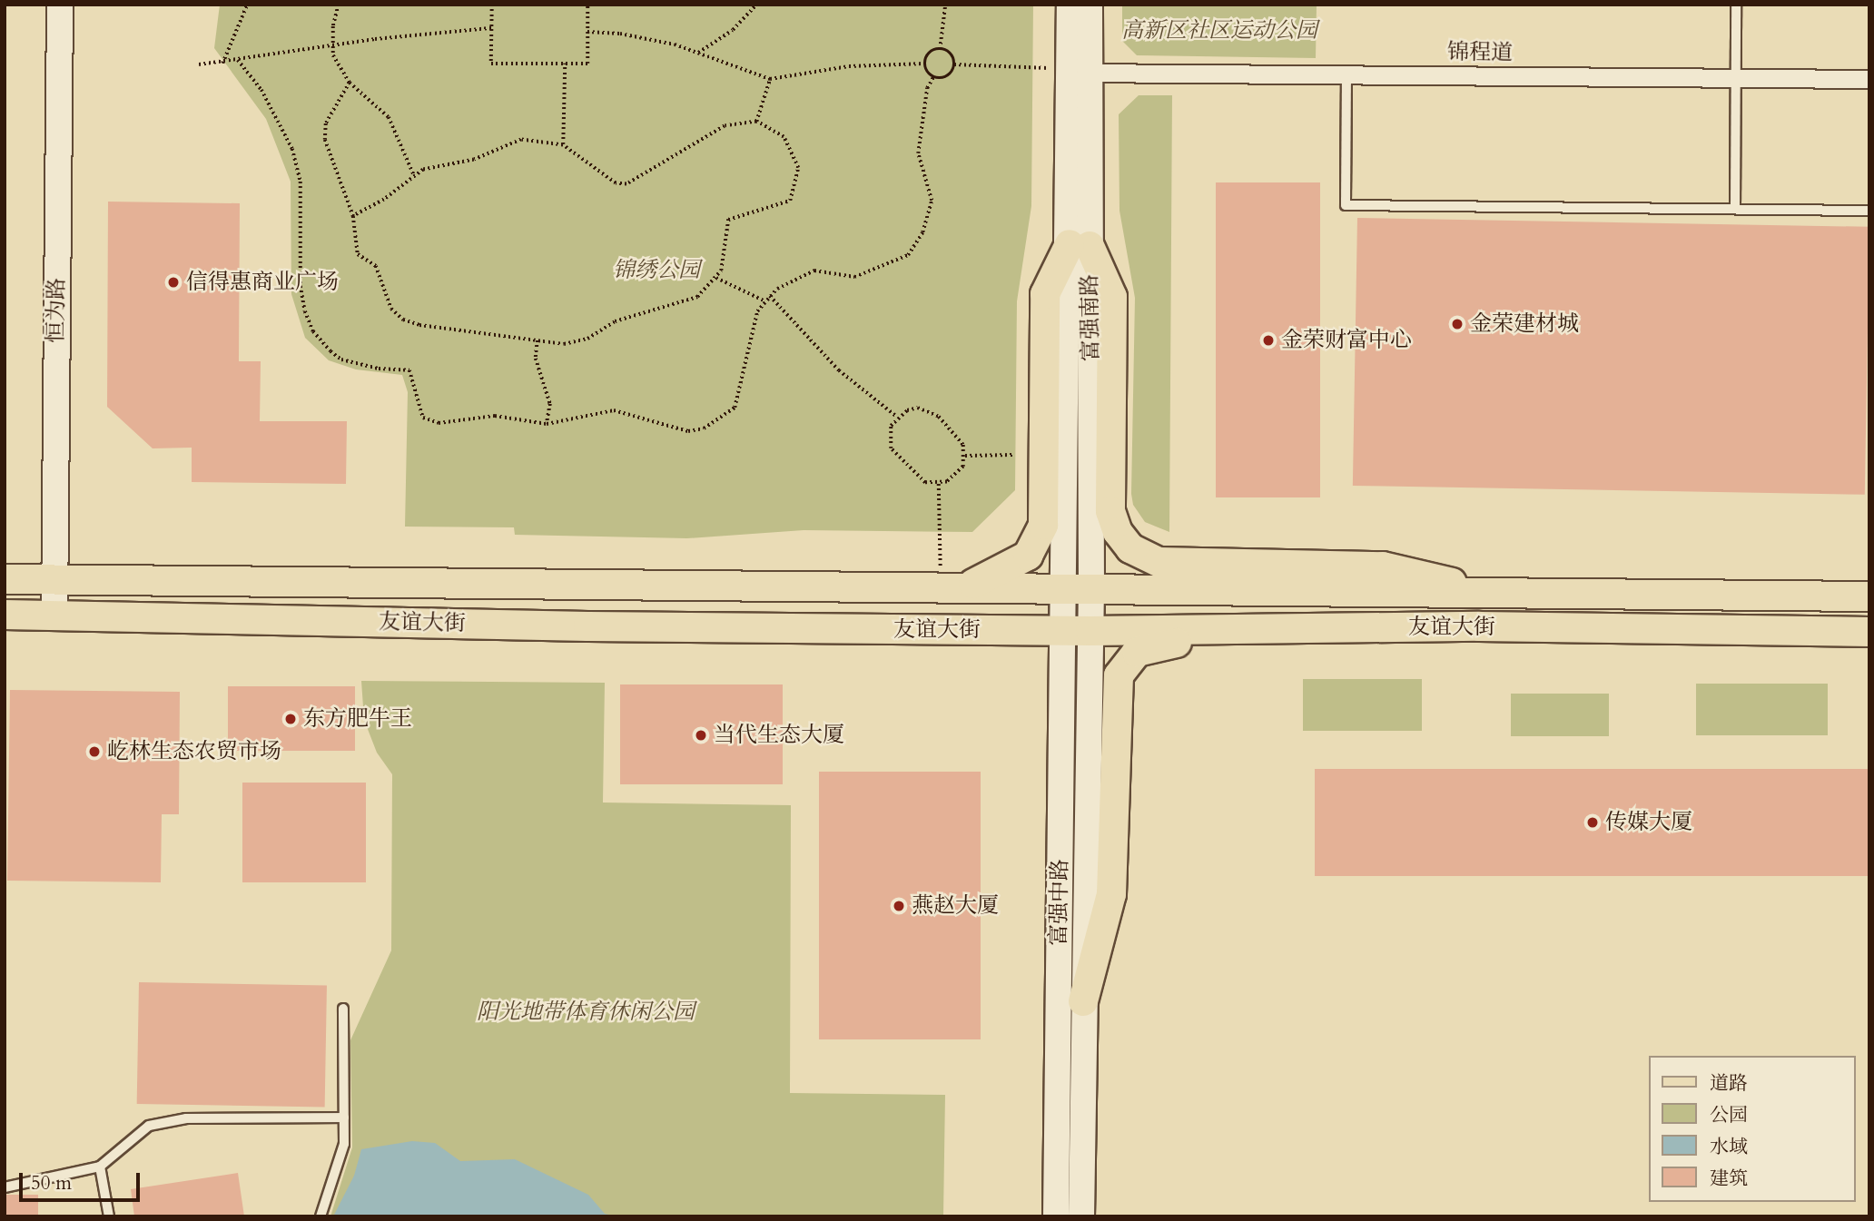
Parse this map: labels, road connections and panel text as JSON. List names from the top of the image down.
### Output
{
  "streets": {
    "main road": [
      "恒为路",
      "富强南路",
      "友谊大街",
      "富强中路"
    ],
    "street": ["锦程道"]
  },
  "crossings": [
    ["锦程道", "富强南路"],
    ["恒为路", "友谊大街"],
    ["富强南路", "友谊大街"],
    ["富强南路", "富强中路"],
    ["友谊大街", "富强中路"]
  ],
  "parks": ["高新区社区运动公园", "锦绣公园", "阳光地带体育休闲公园"],
  "places": [
    "信得惠商业广场",
    "金荣建材城",
    "金荣财富中心",
    "东方肥牛王",
    "当代生态大厦",
    "屹林生态农贸市场",
    "传媒大厦",
    "燕赵大厦"
  ],
  "legend": [
    "道路",
    "公园",
    "水域",
    "建筑"
  ],
  "scale_bar": "50 m"
}
